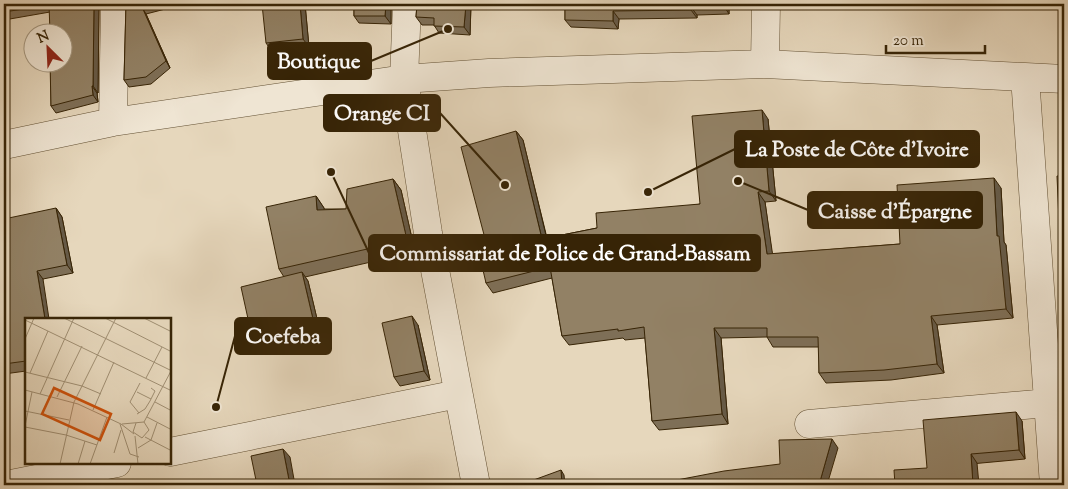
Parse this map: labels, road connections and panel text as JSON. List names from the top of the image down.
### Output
{
  "places": [
    "Boutique",
    "Commissariat de Police de Grand-Bassam",
    "Caisse d'Épargne",
    "Orange CI",
    "La Poste de Côte d'Ivoire",
    "Coefeba"
  ],
  "scale_bar": "20 m",
  "north": "top left"
}
